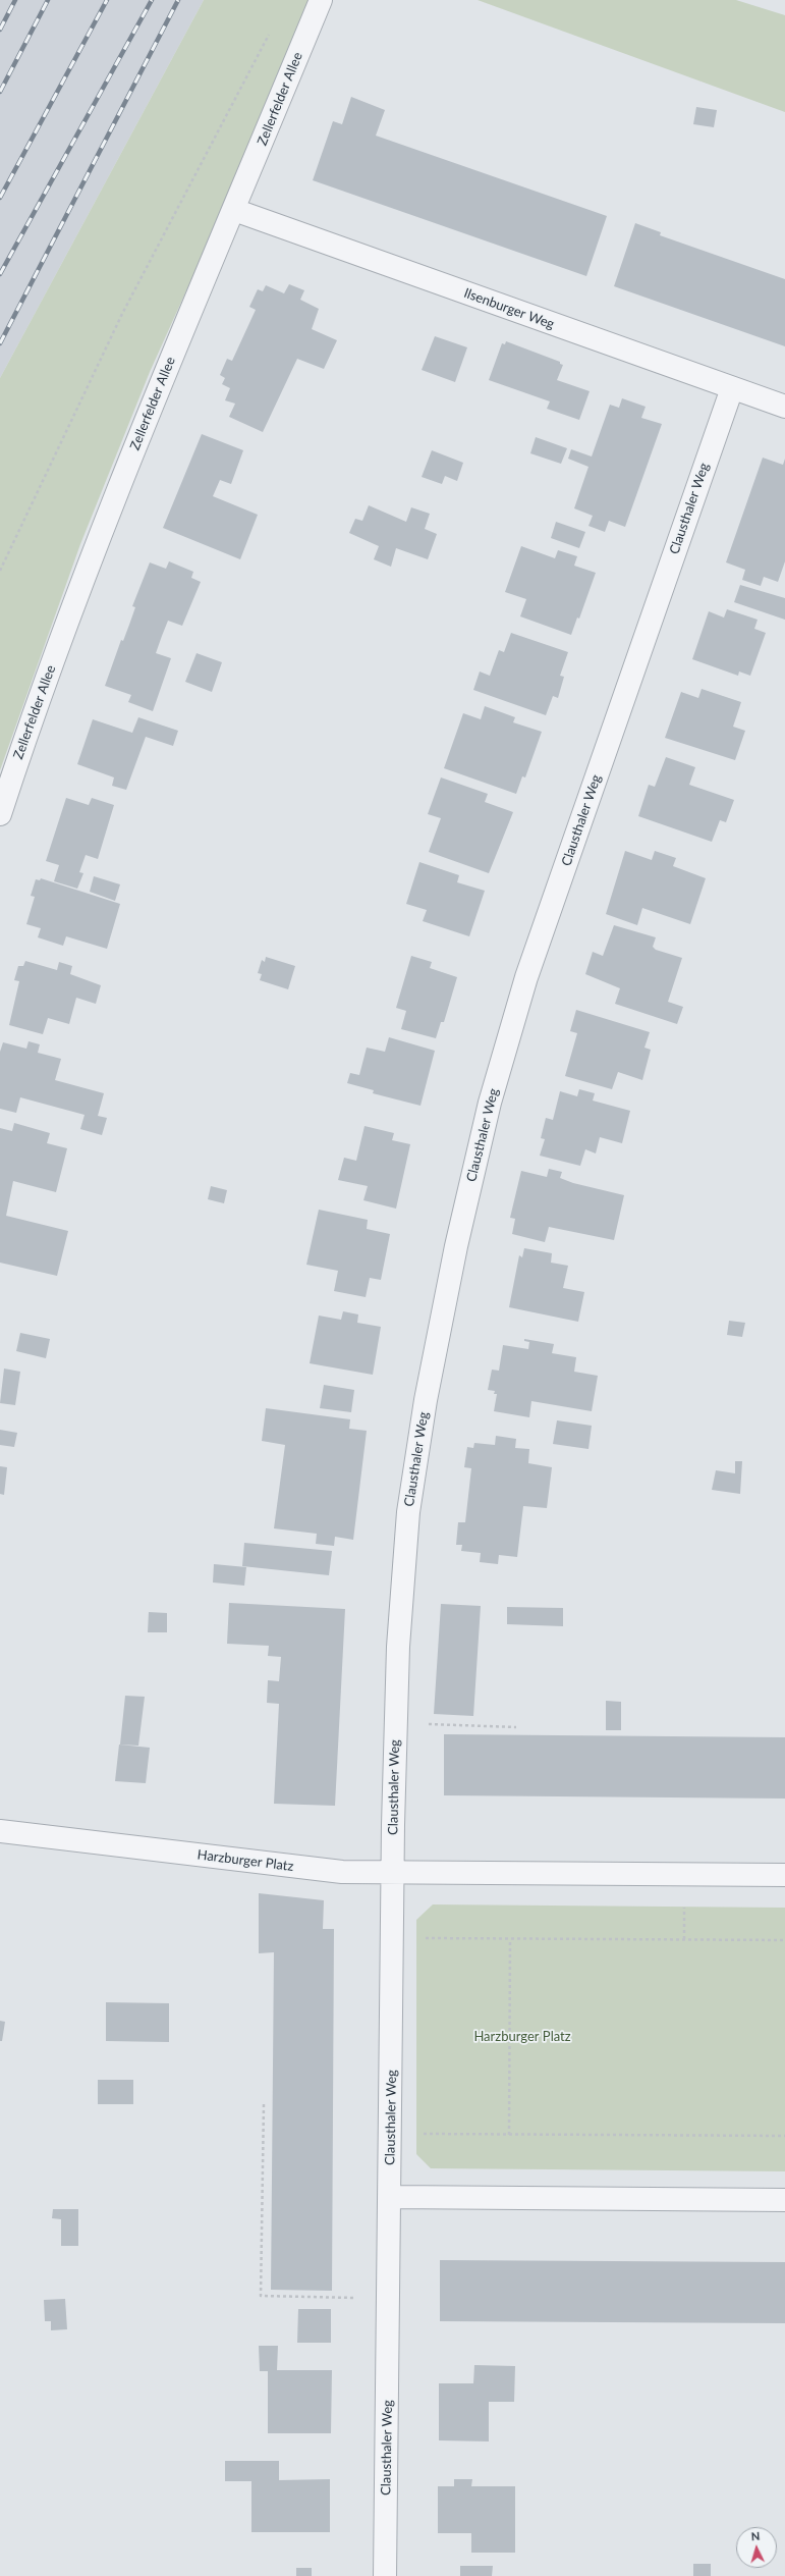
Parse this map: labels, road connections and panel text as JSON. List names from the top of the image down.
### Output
{
  "streets": {
    "street": [
      "Zellerfelder Allee",
      "Ilsenburger Weg",
      "Clausthaler Weg",
      "Harzburger Platz"
    ]
  },
  "crossings": [
    ["Zellerfelder Allee", "Ilsenburger Weg"],
    ["Ilsenburger Weg", "Clausthaler Weg"],
    ["Clausthaler Weg", "Harzburger Platz"]
  ],
  "parks": ["Harzburger Platz"],
  "north": "top"
}
